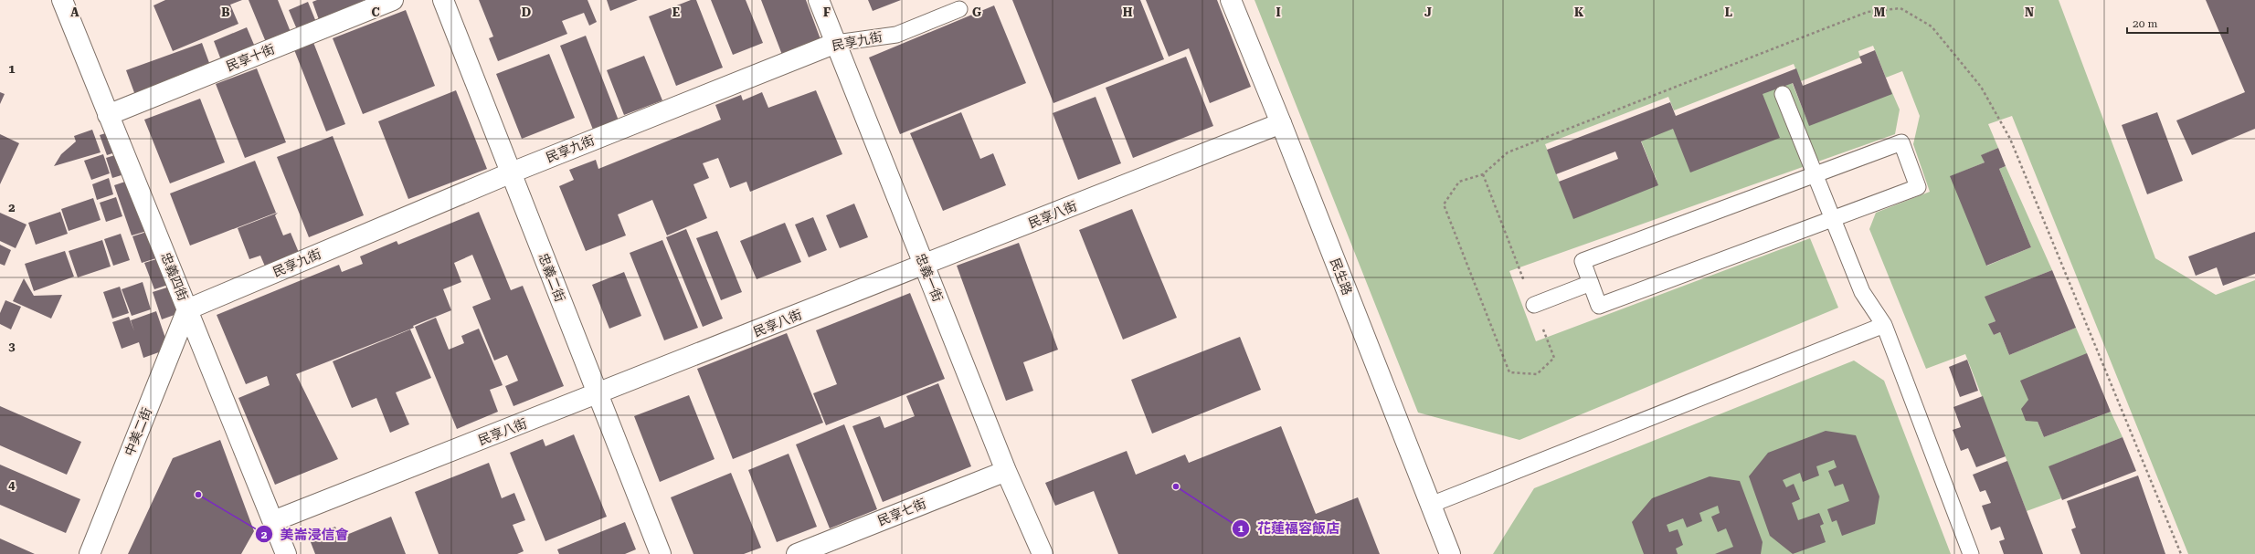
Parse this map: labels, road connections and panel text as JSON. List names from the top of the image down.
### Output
{
  "streets": {
    "street": [
      "民享九街",
      "民享十街",
      "民享八街",
      "忠義四街",
      "民生路",
      "忠義二街",
      "忠義一街",
      "中美二街",
      "民享七街"
    ]
  },
  "crossings": [
    ["民享九街", "忠義四街"],
    ["民享九街", "忠義二街"],
    ["民享九街", "忠義一街"],
    ["民享九街", "中美二街"],
    ["民享十街", "忠義四街"],
    ["民享八街", "忠義四街"],
    ["民享八街", "民生路"],
    ["民享八街", "忠義二街"],
    ["民享八街", "忠義一街"],
    ["忠義四街", "中美二街"],
    ["忠義一街", "民享七街"]
  ],
  "places": ["花蓮福容飯店", "美崙浸信會"],
  "scale_bar": "20 m",
  "grid": {
    "columns": [
      "A",
      "B",
      "C",
      "D",
      "E",
      "F",
      "G",
      "H",
      "I",
      "J",
      "K",
      "L",
      "M",
      "N"
    ],
    "rows": [
      "1",
      "2",
      "3",
      "4"
    ]
  }
}
